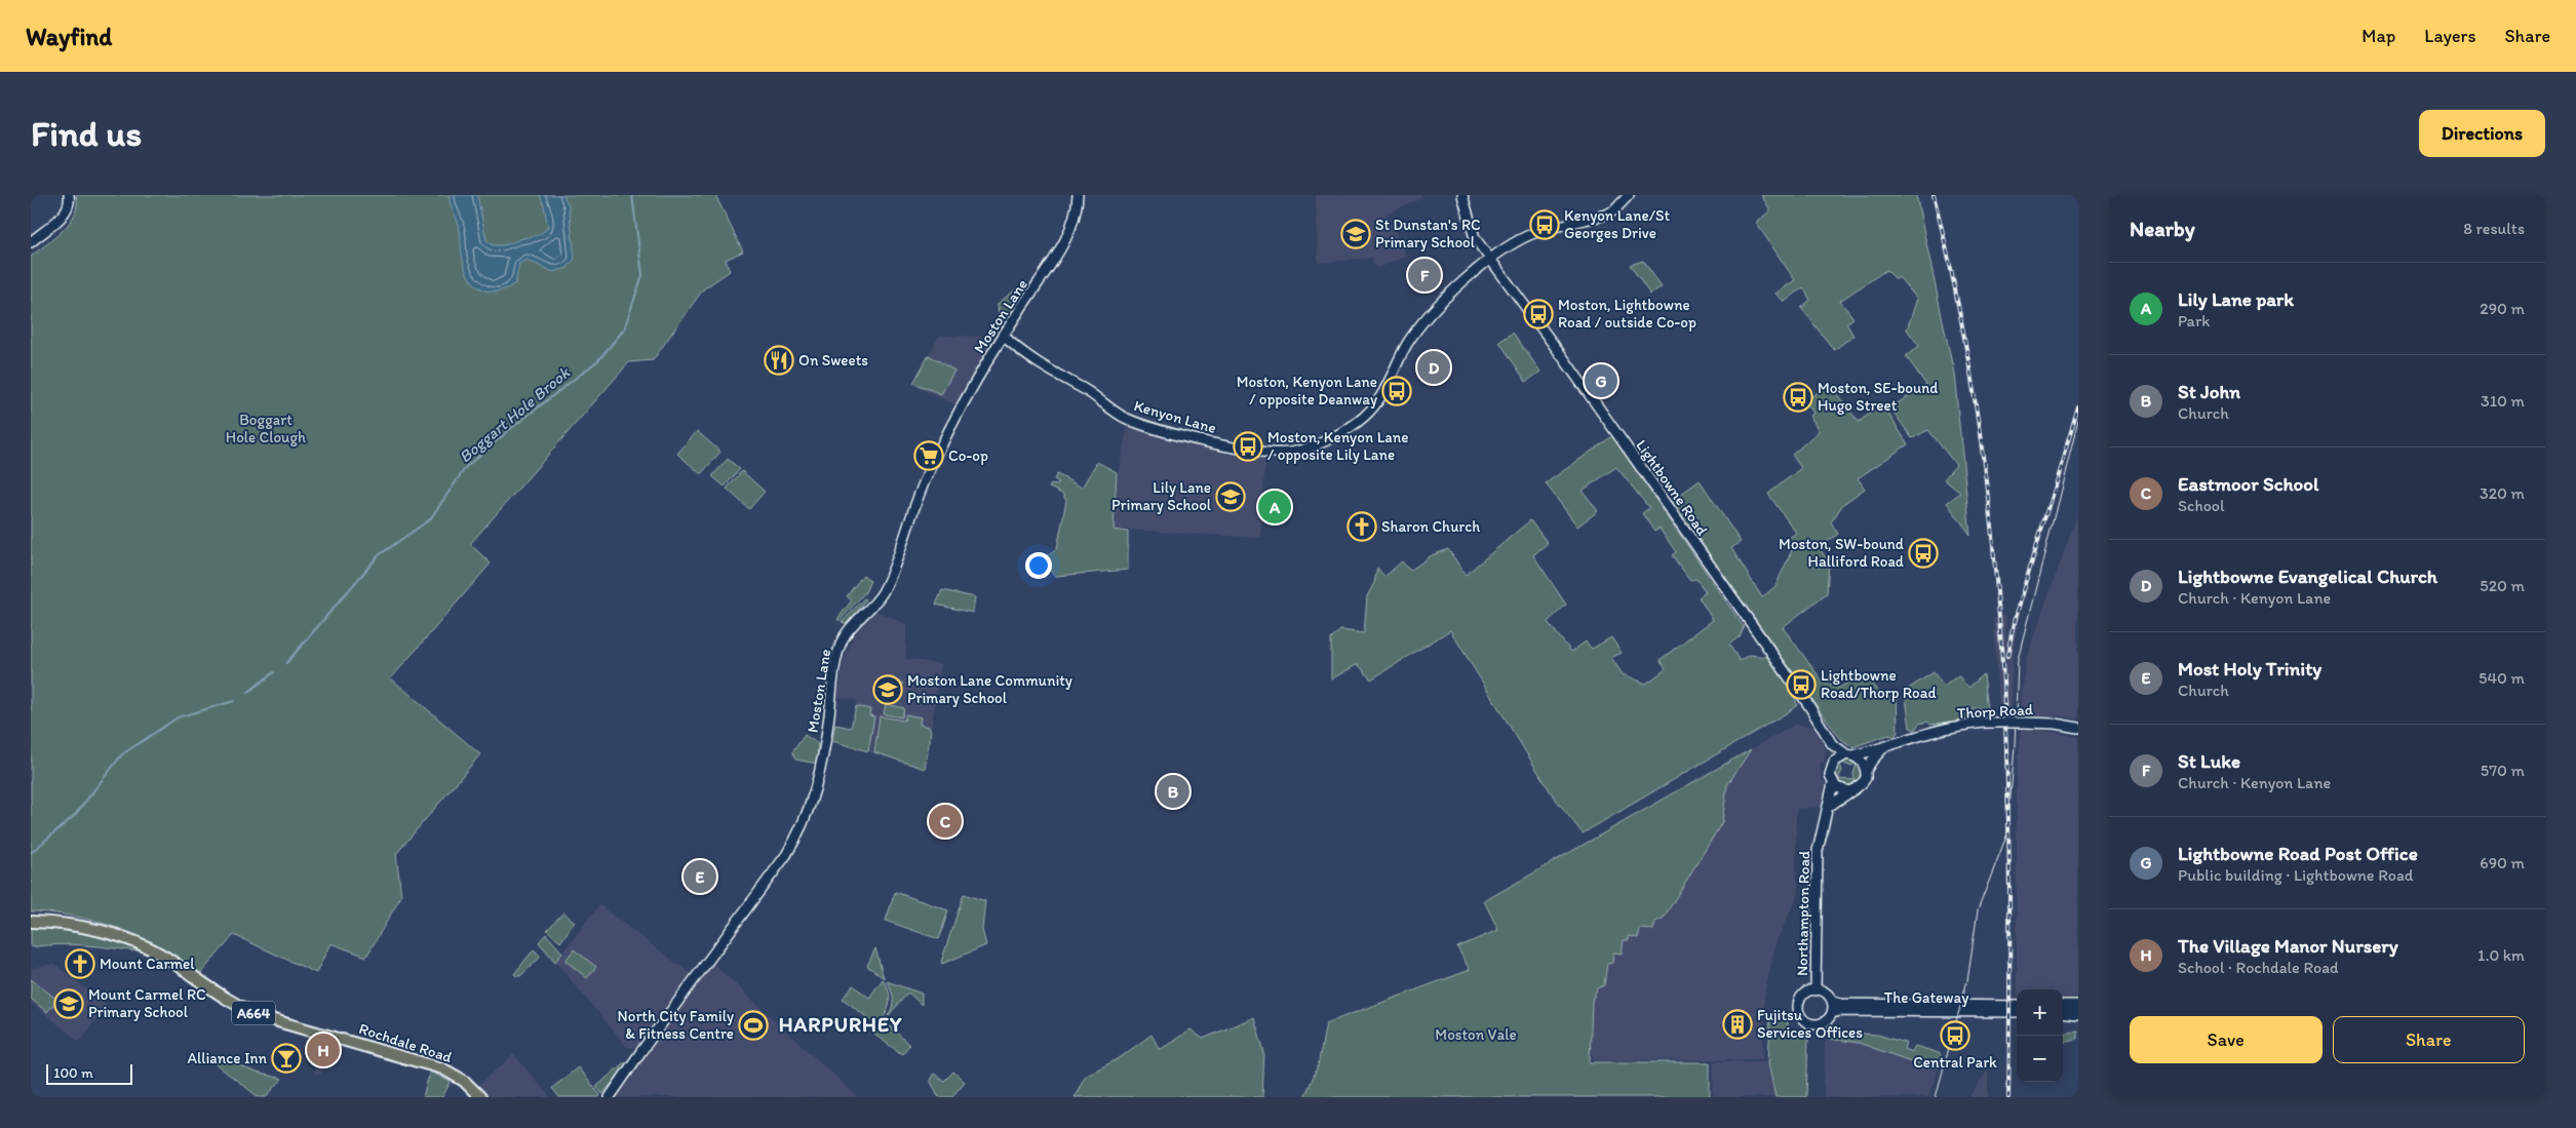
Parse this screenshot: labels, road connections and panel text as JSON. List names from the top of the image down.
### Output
{
  "streets": {
    "main road": ["A664", "Rochdale Road"],
    "street": [
      "Moston Lane",
      "Kenyon Lane",
      "Lightbowne Road",
      "Thorp Road",
      "Northampton Road",
      "The Gateway"
    ]
  },
  "crossings": [
    ["Moston Lane", "Kenyon Lane"],
    ["Kenyon Lane", "Lightbowne Road"],
    ["Lightbowne Road", "Thorp Road"],
    ["Lightbowne Road", "Northampton Road"],
    ["Thorp Road", "Northampton Road"],
    ["Northampton Road", "The Gateway"]
  ],
  "districts": ["HARPURHEY"],
  "water": ["Boggart Hole Brook"],
  "parks": ["Boggart Hole Clough", "Moston Vale"],
  "places": {
    "bus stop": [
      "Kenyon Lane/St Georges Drive",
      "Moston, Lightbowne Road / outside Co-op",
      "Moston, Kenyon Lane / opposite Deanway",
      "Moston, SE-bound Hugo Street",
      "Moston, Kenyon Lane / opposite Lily Lane",
      "Moston, SW-bound Halliford Road",
      "Lightbowne Road/Thorp Road",
      "Central Park"
    ],
    "school or university": [
      "St Dunstan's RC Primary School",
      "Lily Lane Primary School",
      "Moston Lane Community Primary School",
      "Mount Carmel RC Primary School"
    ],
    "restaurant": ["On Sweets"],
    "supermarket": ["Co-op"],
    "church": ["Sharon Church", "Mount Carmel"],
    "building": ["Fujitsu Services Offices"],
    "sports": ["North City Family & Fitness Centre"],
    "bar": ["Alliance Inn"]
  },
  "scale_bar": "100 m",
  "page": {
    "header": "Wayfind",
    "nav": ["Map", "Layers", "Share"],
    "buttons": [
      "Directions",
      ["Save", "Share"]
    ],
    "title": "Find us",
    "heading": ["Nearby", "8 results"],
    "pins": [
      "F",
      "D",
      "G",
      "A",
      "B",
      "C",
      "E",
      "H"
    ],
    "list": [
      {
        "mark": "A",
        "name": "Lily Lane park",
        "note": "Park",
        "value": "290 m"
      },
      {
        "mark": "B",
        "name": "St John",
        "note": "Church",
        "value": "310 m"
      },
      {
        "mark": "C",
        "name": "Eastmoor School",
        "note": "School",
        "value": "320 m"
      },
      {
        "mark": "D",
        "name": "Lightbowne Evangelical Church",
        "note": "Church · Kenyon Lane",
        "value": "520 m"
      },
      {
        "mark": "E",
        "name": "Most Holy Trinity",
        "note": "Church",
        "value": "540 m"
      },
      {
        "mark": "F",
        "name": "St Luke",
        "note": "Church · Kenyon Lane",
        "value": "570 m"
      },
      {
        "mark": "G",
        "name": "Lightbowne Road Post Office",
        "note": "Public building · Lightbowne Road",
        "value": "690 m"
      },
      {
        "mark": "H",
        "name": "The Village Manor Nursery",
        "note": "School · Rochdale Road",
        "value": "1.0 km"
      }
    ],
    "map_buttons": ["+", "−"],
    "scale": "100 m"
  }
}
